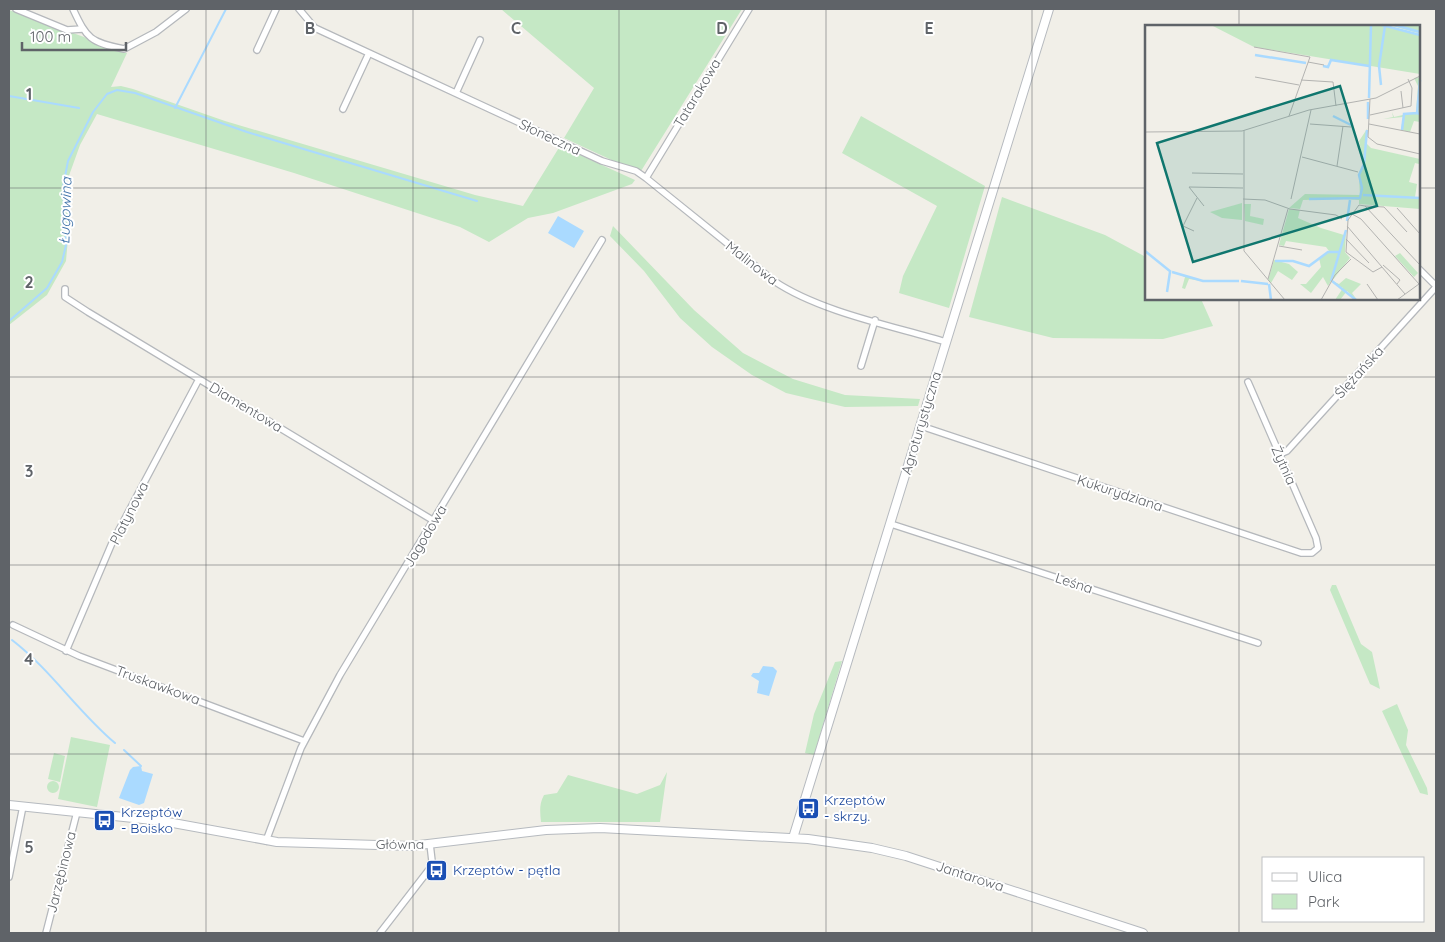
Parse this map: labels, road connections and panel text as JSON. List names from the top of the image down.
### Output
{
  "streets": {
    "street": [
      "Tatarakowa",
      "Słoneczna",
      "Malinowa",
      "Ślężańska",
      "Diamentowa",
      "Agroturystyczna",
      "Żytnia",
      "Kukurydziana",
      "Platynowa",
      "Jagodowa",
      "Leśna",
      "Truskawkowa",
      "Główna",
      "Jarzębinowa",
      "Jantarowa"
    ]
  },
  "crossings": [
    ["Tatarakowa", "Słoneczna"],
    ["Tatarakowa", "Malinowa"],
    ["Słoneczna", "Malinowa"],
    ["Malinowa", "Agroturystyczna"],
    ["Ślężańska", "Żytnia"],
    ["Diamentowa", "Platynowa"],
    ["Diamentowa", "Jagodowa"],
    ["Agroturystyczna", "Kukurydziana"],
    ["Agroturystyczna", "Leśna"],
    ["Agroturystyczna", "Główna"],
    ["Agroturystyczna", "Jantarowa"],
    ["Żytnia", "Kukurydziana"],
    ["Platynowa", "Truskawkowa"],
    ["Jagodowa", "Truskawkowa"],
    ["Jagodowa", "Główna"],
    ["Główna", "Jarzębinowa"],
    ["Główna", "Jantarowa"]
  ],
  "water": ["Ługowina"],
  "places": {
    "bus stop": ["Krzeptów - skrzy.", "Krzeptów - Boisko", "Krzeptów - pętla"]
  },
  "legend": ["Ulica", "Park"],
  "scale_bar": "100 m",
  "grid": {
    "columns": [
      "B",
      "C",
      "D",
      "E"
    ],
    "rows": [
      "1",
      "2",
      "3",
      "4",
      "5"
    ]
  }
}
